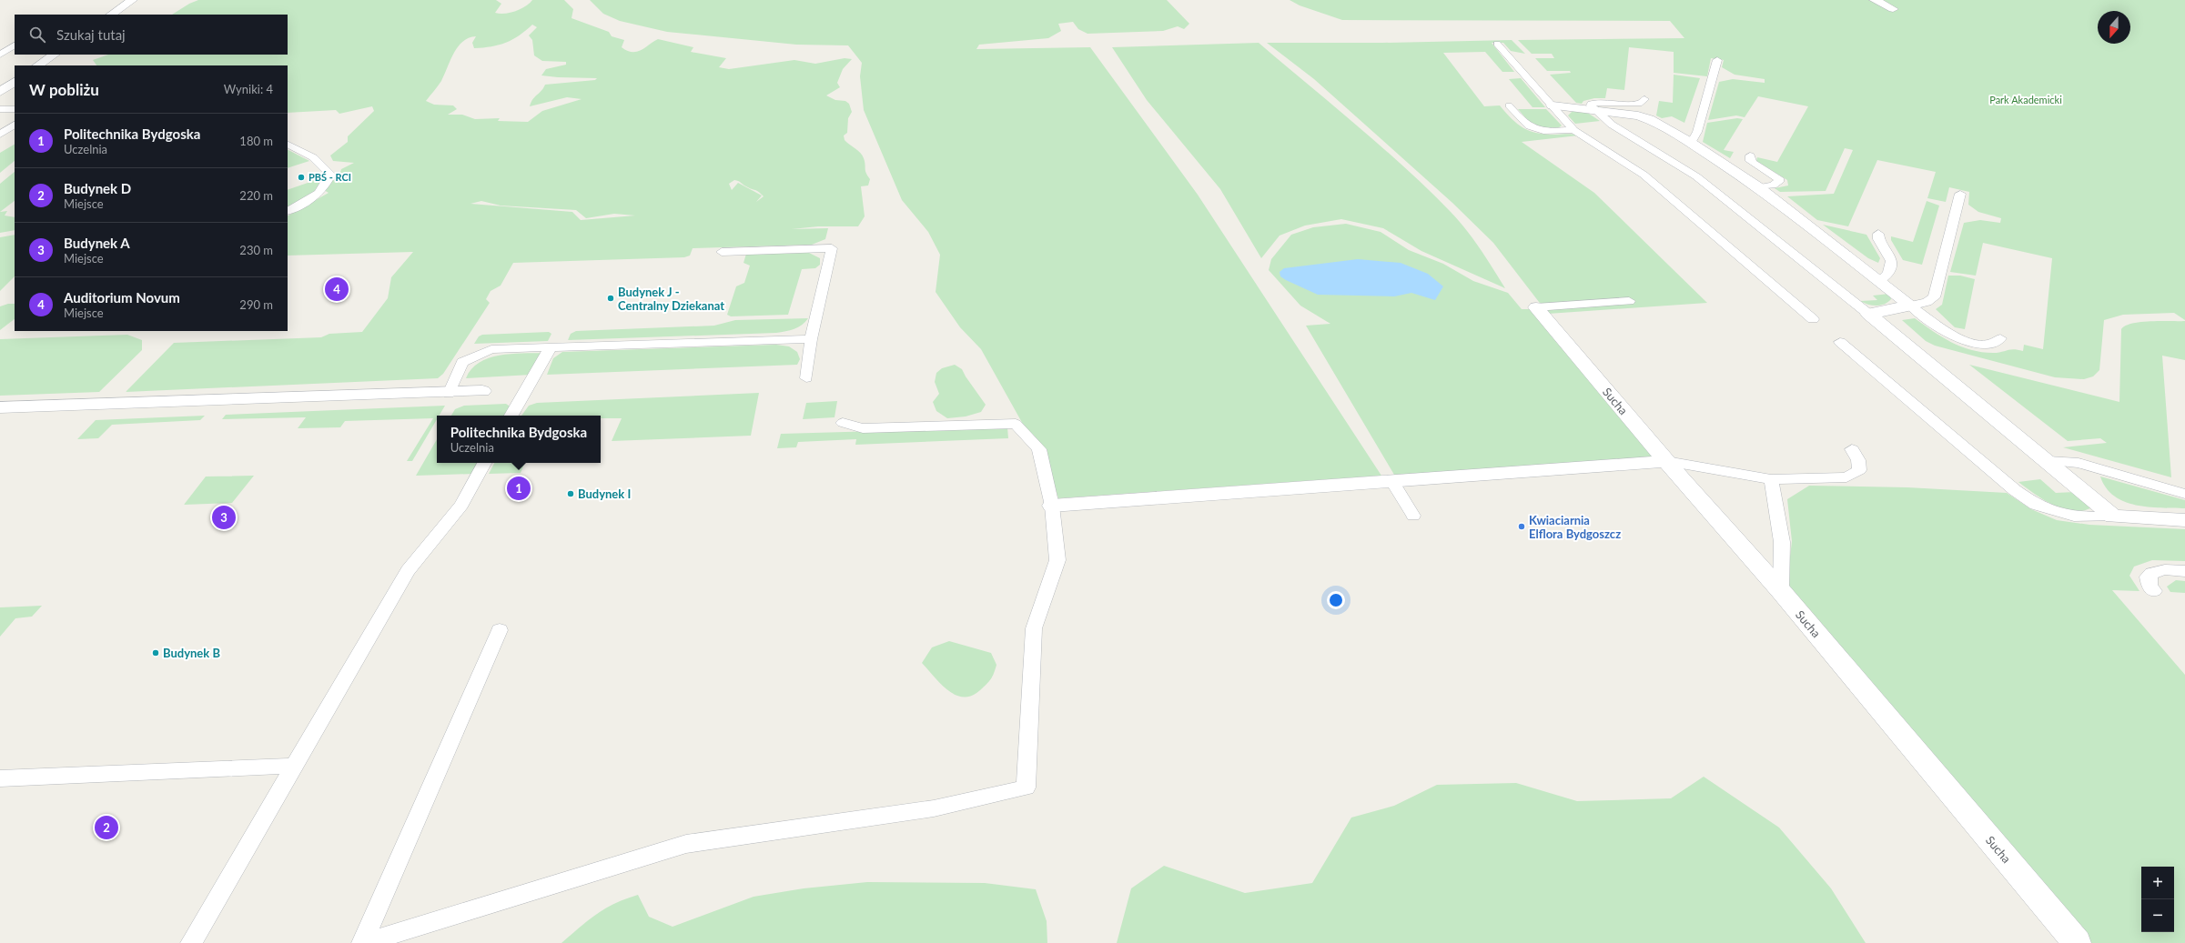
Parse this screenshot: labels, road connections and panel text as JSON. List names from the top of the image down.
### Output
{
  "streets": {
    "street": ["Sucha"]
  },
  "parks": ["Park Akademicki"],
  "places": [
    "PBŚ - RCI",
    "Budynek J - Centralny Dziekanat",
    "Budynek I",
    "Kwiaciarnia Elflora Bydgoszcz",
    "Budynek B"
  ],
  "north": "bottom",
  "page": {
    "search": "Szukaj tutaj",
    "heading": ["W pobliżu", "Wyniki: 4"],
    "list": [
      {
        "mark": "1",
        "name": "Politechnika Bydgoska",
        "note": "Uczelnia",
        "value": "180 m"
      },
      {
        "mark": "2",
        "name": "Budynek D",
        "note": "Miejsce",
        "value": "220 m"
      },
      {
        "mark": "3",
        "name": "Budynek A",
        "note": "Miejsce",
        "value": "230 m"
      },
      {
        "mark": "4",
        "name": "Auditorium Novum",
        "note": "Miejsce",
        "value": "290 m"
      }
    ],
    "pins": [
      "4",
      "1",
      "3",
      "2"
    ],
    "popup": ["Politechnika Bydgoska", "Uczelnia"],
    "map_buttons": ["+", "−"]
  }
}
